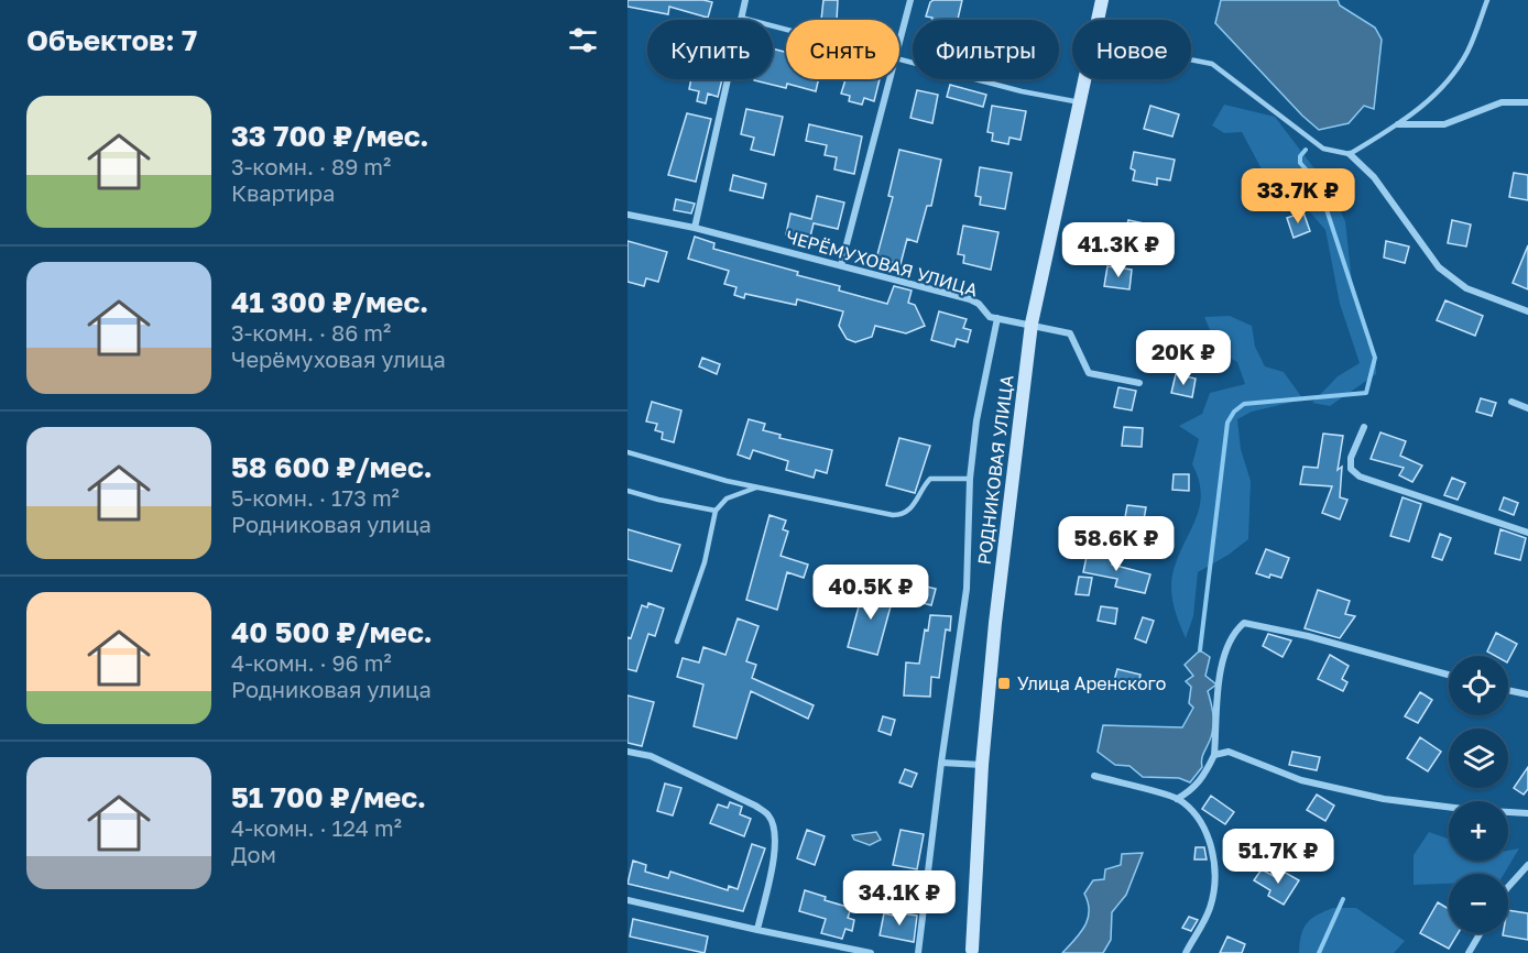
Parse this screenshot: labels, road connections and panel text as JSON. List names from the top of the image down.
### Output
{
  "streets": {
    "main road": ["РОДНИКОВАЯ УЛИЦА"],
    "street": ["ЧЕРЁМУХОВАЯ УЛИЦА"]
  },
  "crossings": [
    ["ЧЕРЁМУХОВАЯ УЛИЦА", "РОДНИКОВАЯ УЛИЦА"]
  ],
  "places": {
    "transit": ["Улица Аренского"]
  },
  "page": {
    "heading": "Объектов: 7",
    "chip": [
      "Купить",
      "Снять",
      "Фильтры",
      "Новое"
    ],
    "list": [
      {
        "name": "33 700 ₽/мес.",
        "note": "3-комн. · 89 m² · Квартира"
      },
      {
        "name": "41 300 ₽/мес.",
        "note": "3-комн. · 86 m² · Черёмуховая улица"
      },
      {
        "name": "58 600 ₽/мес.",
        "note": "5-комн. · 173 m² · Родниковая улица"
      },
      {
        "name": "40 500 ₽/мес.",
        "note": "4-комн. · 96 m² · Родниковая улица"
      },
      {
        "name": "51 700 ₽/мес.",
        "note": "4-комн. · 124 m² · Дом"
      }
    ],
    "price": [
      "33.7K ₽",
      "41.3K ₽",
      "20K ₽",
      "58.6K ₽",
      "40.5K ₽",
      "51.7K ₽",
      "34.1K ₽"
    ],
    "map_buttons": ["+", "−"]
  }
}
